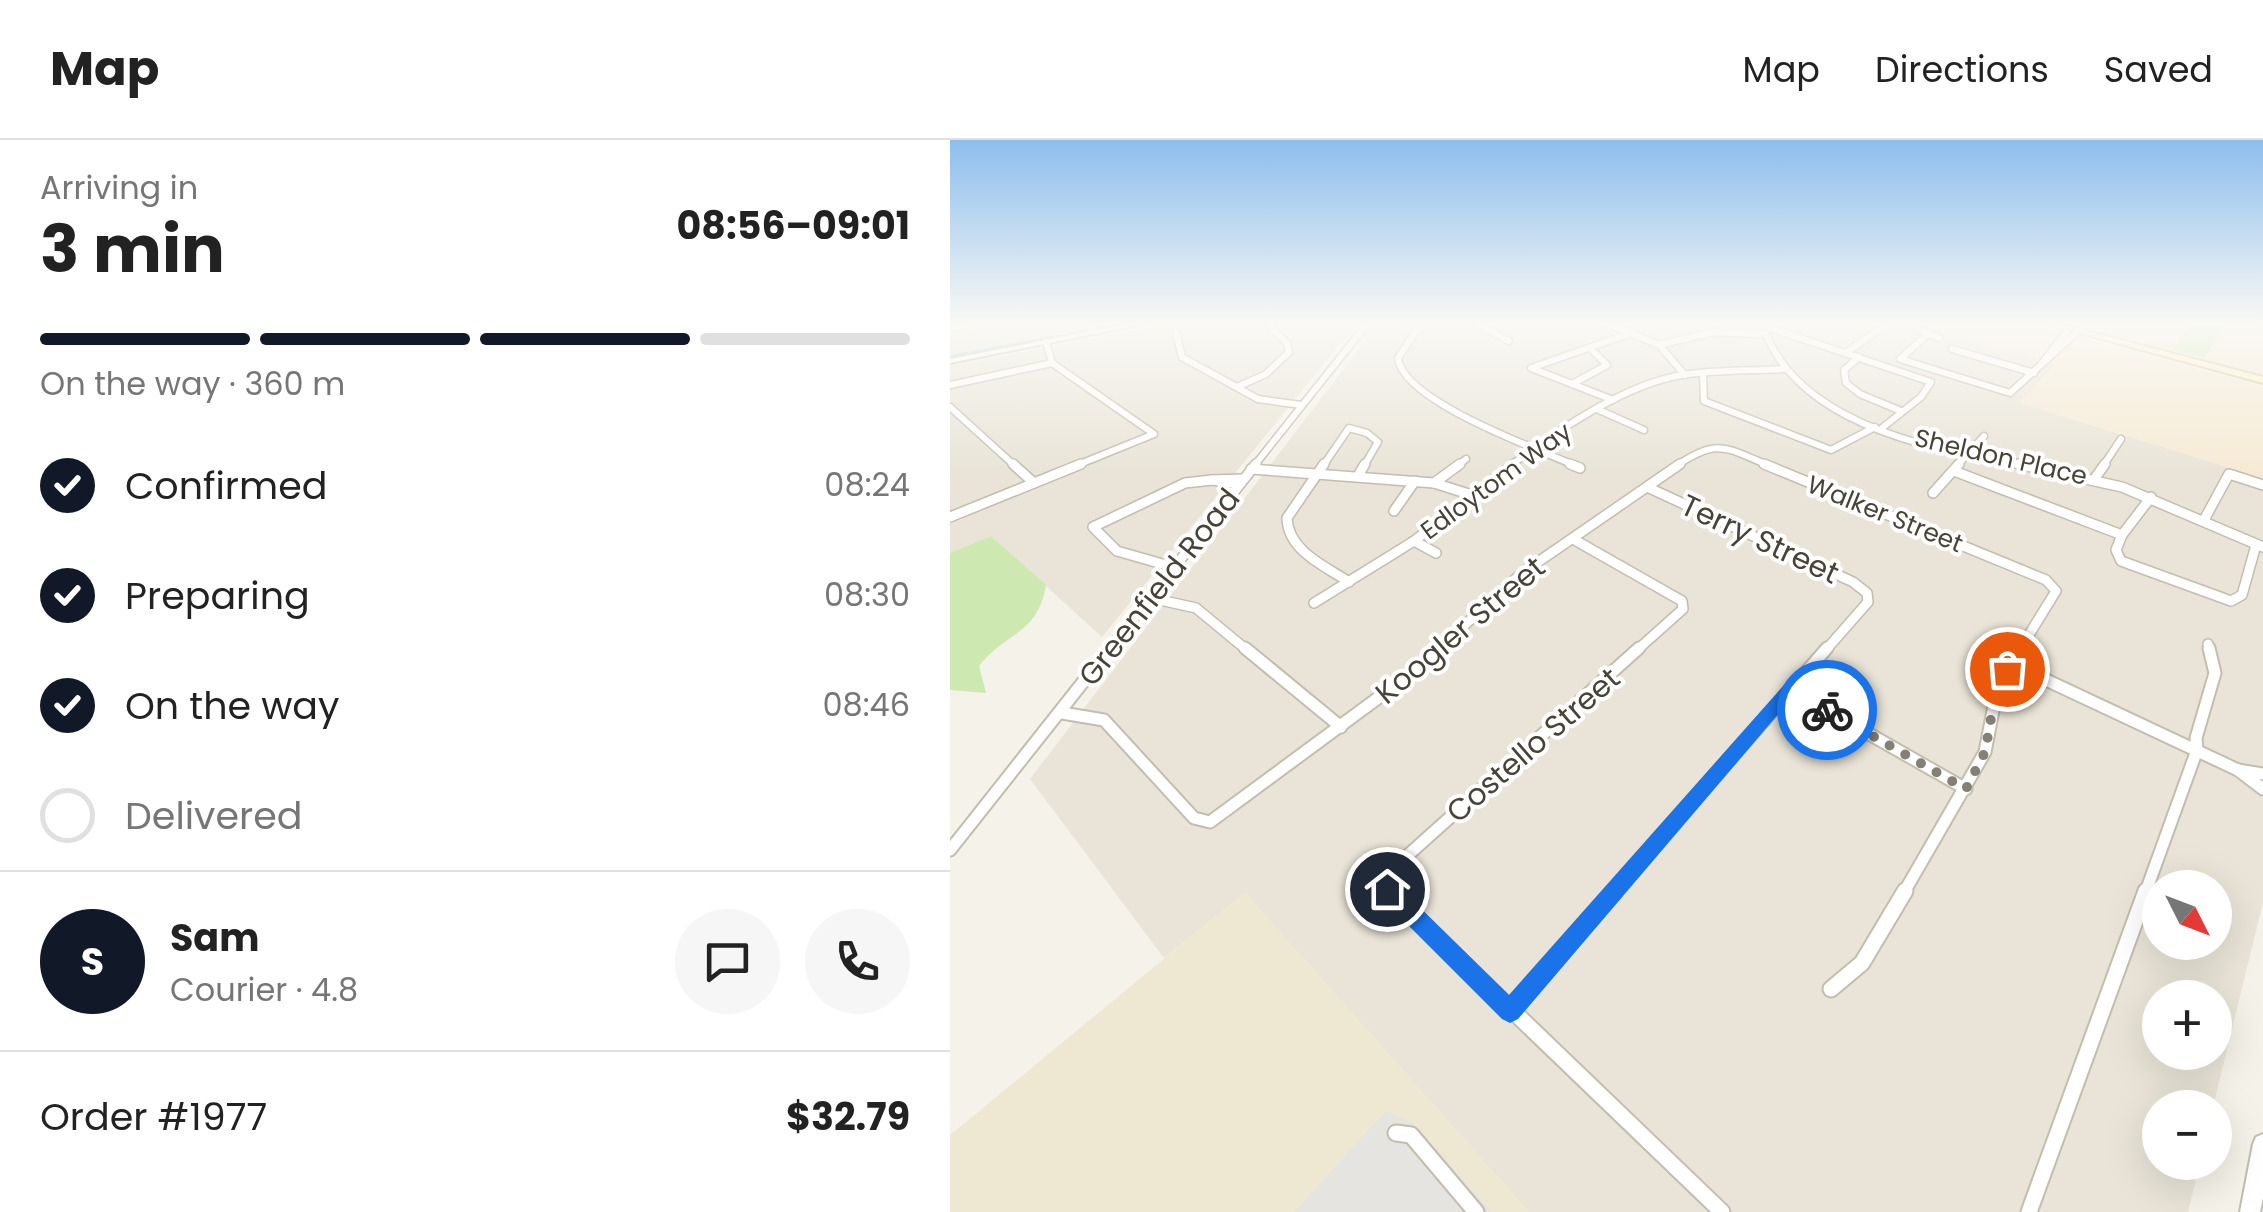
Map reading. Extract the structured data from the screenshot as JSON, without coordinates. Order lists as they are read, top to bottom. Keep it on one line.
{"streets":{"street":["Sheldon Place","Edloytom Way","Walker Street","Terry Street","Greenfield Road","Koogler Street","Costello Street"]},"crossings":[["Walker Street","Koogler Street"],["Terry Street","Koogler Street"],["Greenfield Road","Koogler Street"],["Koogler Street","Costello Street"]],"north":"bottom right","page":{"header":"Map","nav":["Map","Directions","Saved"],"heading":["3 min","Arriving in","08:56–09:01"],"panel":["Sam","Courier · 4.8","Order #1977","$32.79"],"bar":"On the way · 360 m","list":[["Confirmed","08:24"],["Preparing","08:30"],["On the way","08:46"],"Delivered"],"map_buttons":["+","−"],"round":"S"}}
